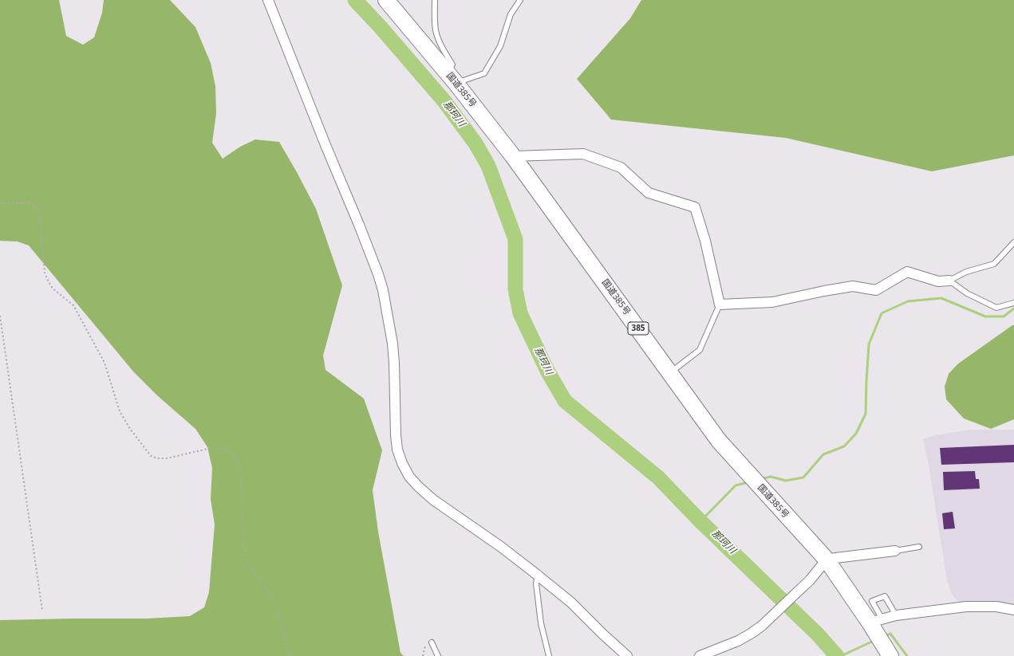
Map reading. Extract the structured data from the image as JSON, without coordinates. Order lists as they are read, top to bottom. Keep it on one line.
{"streets":{"highway":["国道385号","385"]},"water":["那珂川"]}
